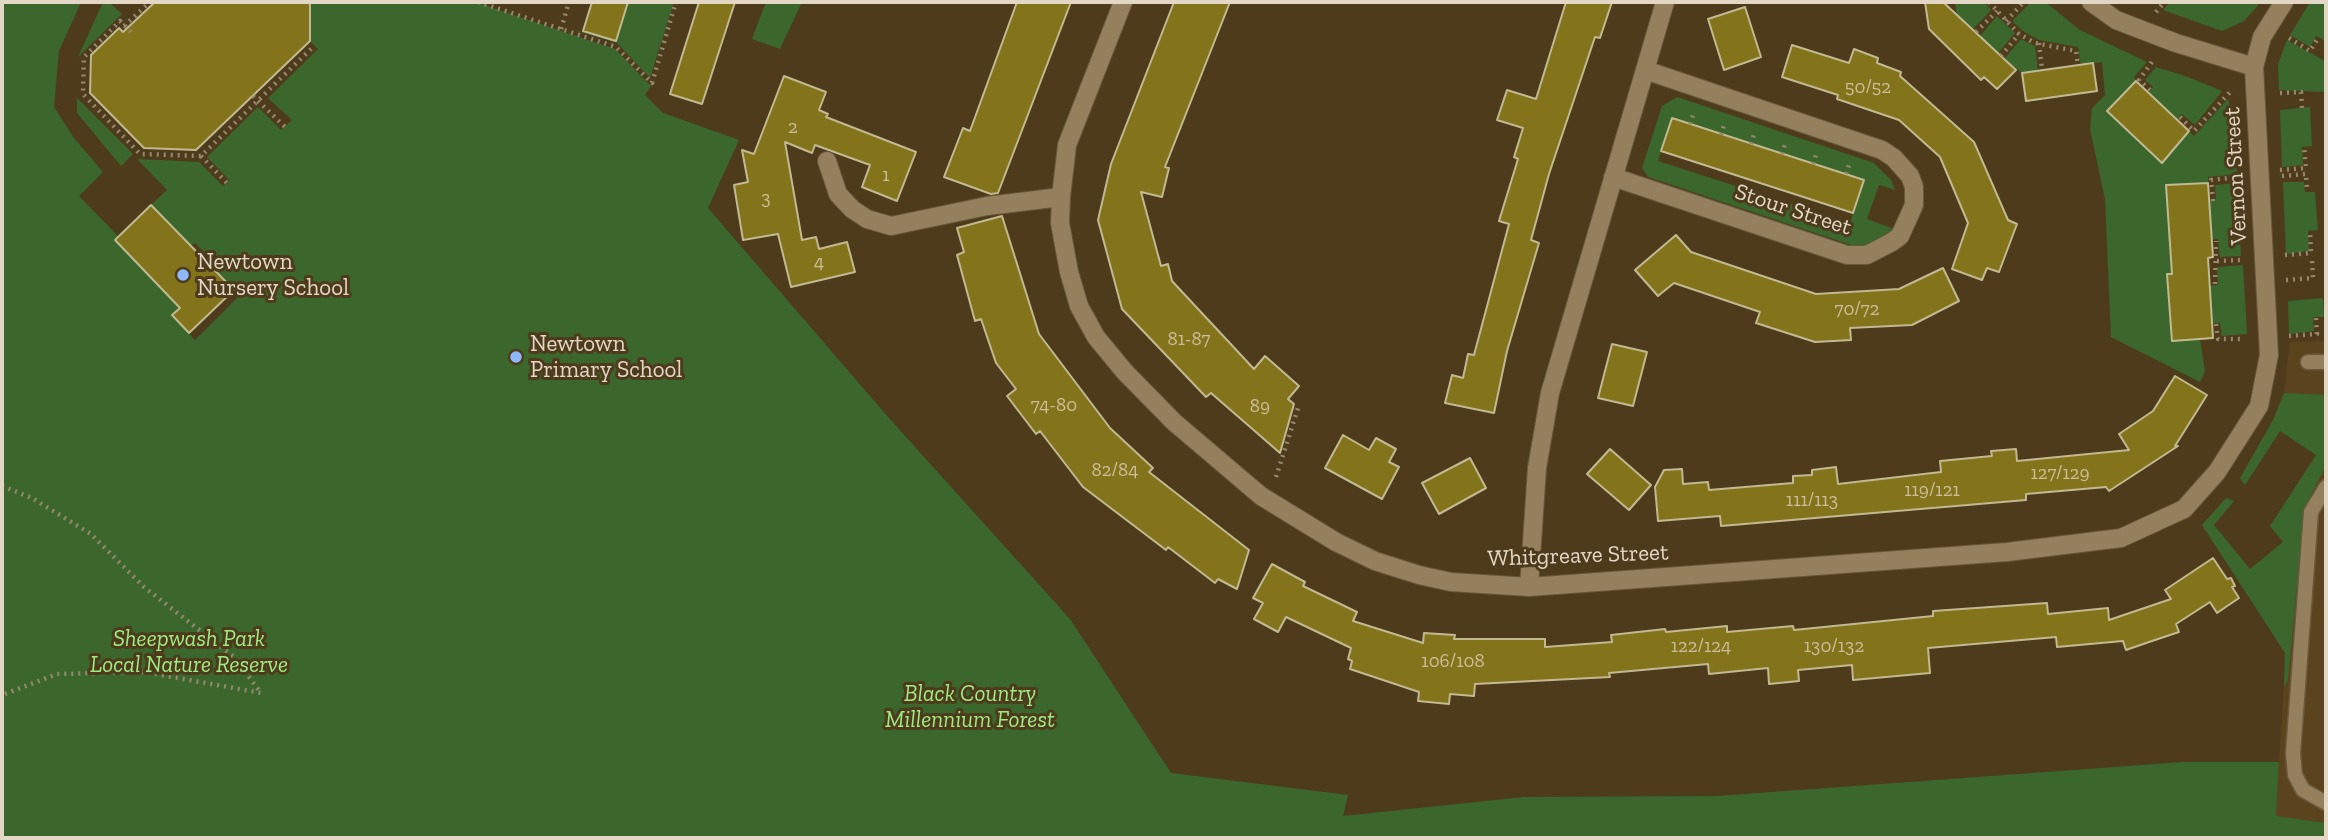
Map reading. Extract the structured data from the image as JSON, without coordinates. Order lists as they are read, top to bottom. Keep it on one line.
{"streets":{"street":["Vernon Street","Stour Street","Whitgreave Street"]},"crossings":[["Vernon Street","Whitgreave Street"]],"parks":["Sheepwash Park Local Nature Reserve","Black Country Millennium Forest"],"places":["Newtown Nursery School","Newtown Primary School"],"house_numbers":["50/52","2","1","3","4","70/72","81-87","74-80","89","82/84","127/129","119/121","111/113","122/124","130/132","106/108"]}
